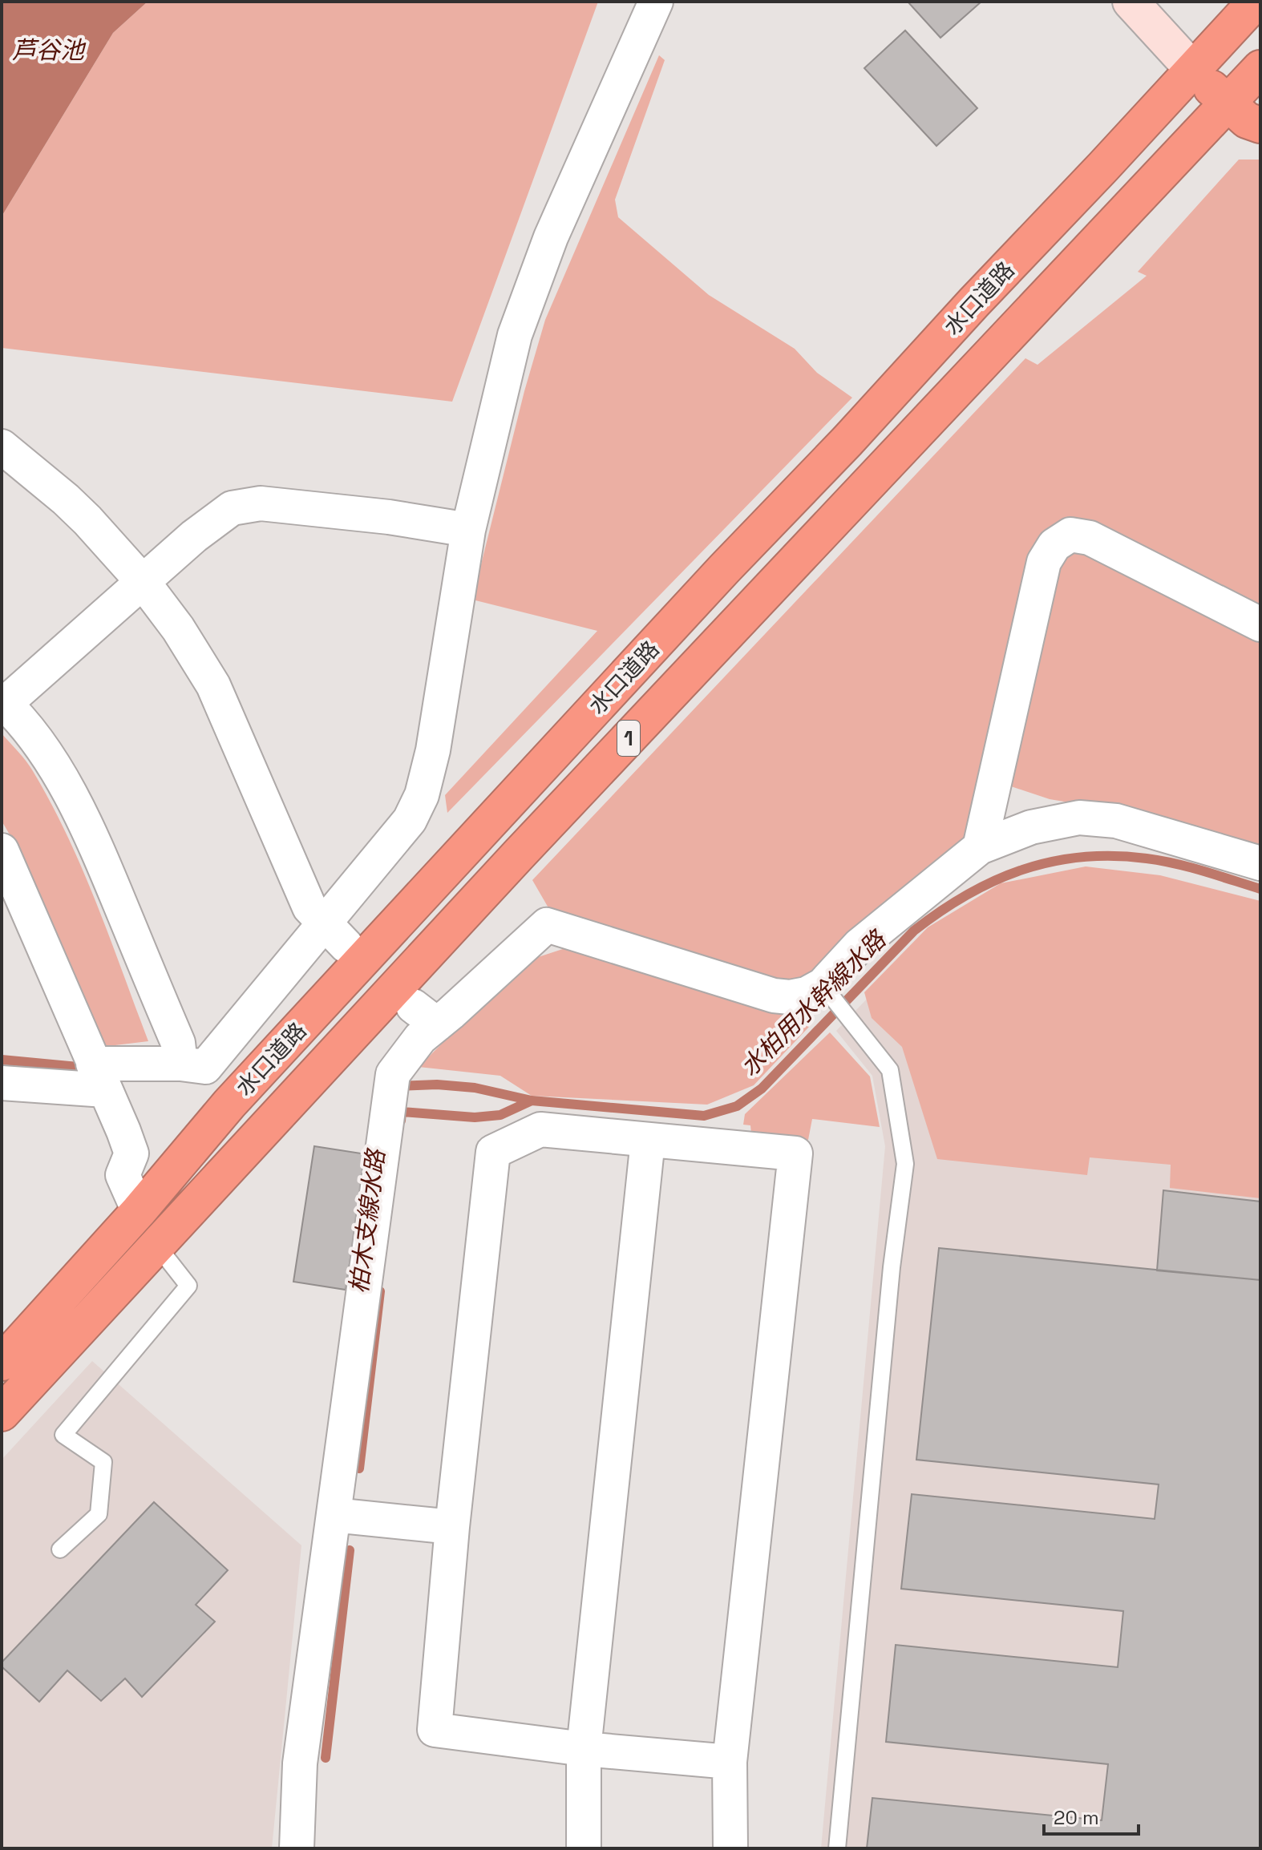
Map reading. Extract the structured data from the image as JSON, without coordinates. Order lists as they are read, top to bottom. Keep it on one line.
{"streets":{"highway":["水口道路","1"]},"water":["芦谷池","水柏用水幹線水路","柏木支線水路"],"scale_bar":"20 m"}
